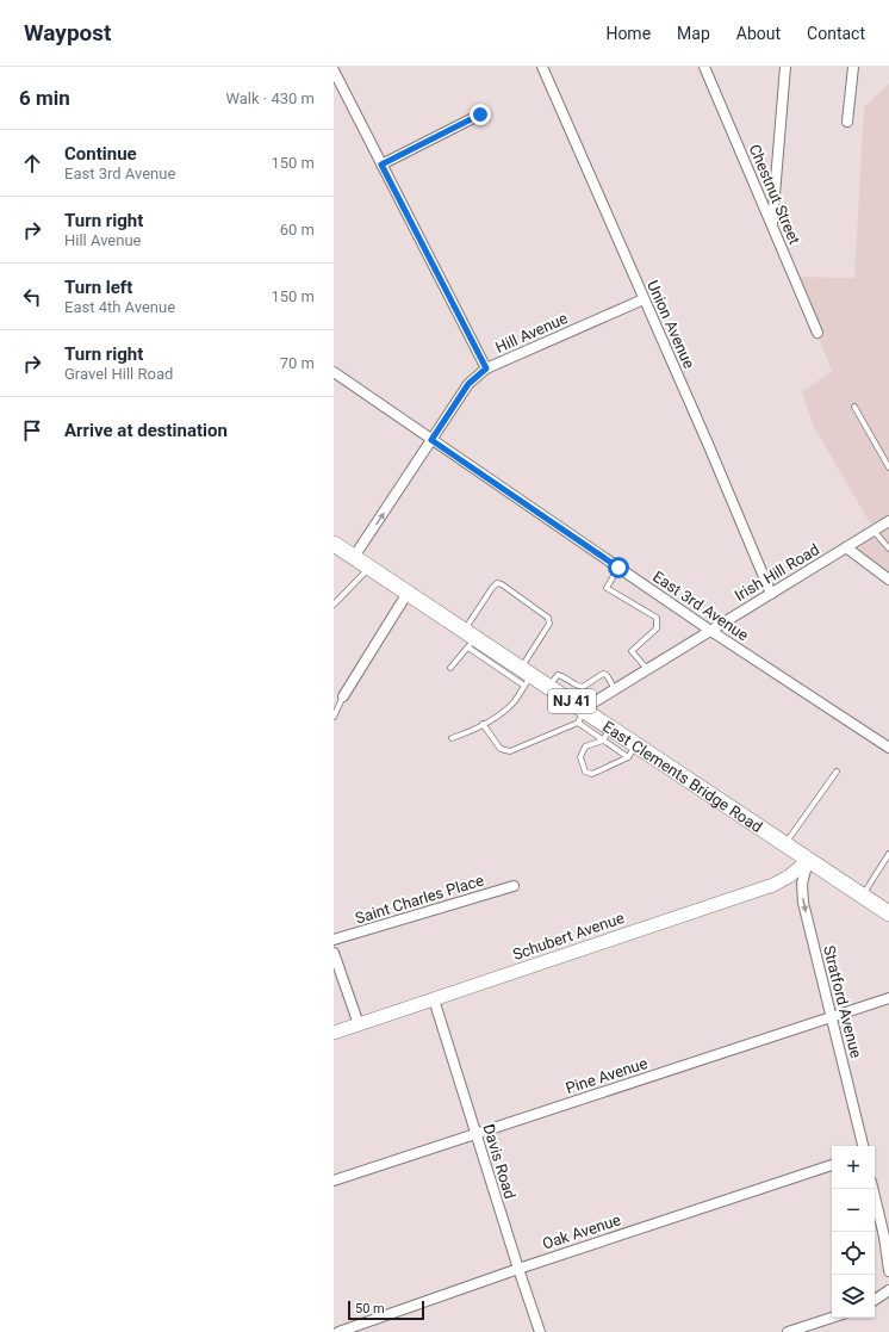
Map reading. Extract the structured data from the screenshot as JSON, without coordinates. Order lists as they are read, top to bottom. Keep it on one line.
{"streets":{"main road":["NJ 41","East Clements Bridge Road"],"street":["Chestnut Street","Union Avenue","Hill Avenue","Irish Hill Road","East 3rd Avenue","Saint Charles Place","Schubert Avenue","Stratford Avenue","Pine Avenue","Davis Road","Oak Avenue"]},"crossings":[["Union Avenue","Hill Avenue"],["Union Avenue","Irish Hill Road"],["Hill Avenue","East 3rd Avenue"],["Hill Avenue","East Clements Bridge Road"],["Irish Hill Road","East 3rd Avenue"],["Irish Hill Road","East Clements Bridge Road"],["East Clements Bridge Road","Schubert Avenue"],["East Clements Bridge Road","Stratford Avenue"],["Schubert Avenue","Stratford Avenue"],["Schubert Avenue","Davis Road"],["Stratford Avenue","Pine Avenue"],["Pine Avenue","Davis Road"],["Davis Road","Oak Avenue"]],"one_way":["Stratford Avenue"],"scale_bar":"50 m","page":{"header":"Waypost","nav":["Home","Map","About","Contact"],"heading":["6 min","Walk · 430 m"],"list":[["Continue","East 3rd Avenue","150 m"],["Turn right","Hill Avenue","60 m"],["Turn left","East 4th Avenue","150 m"],["Turn right","Gravel Hill Road","70 m"],"Arrive at destination"],"map_buttons":["+","−"],"scale":"50 m"}}
